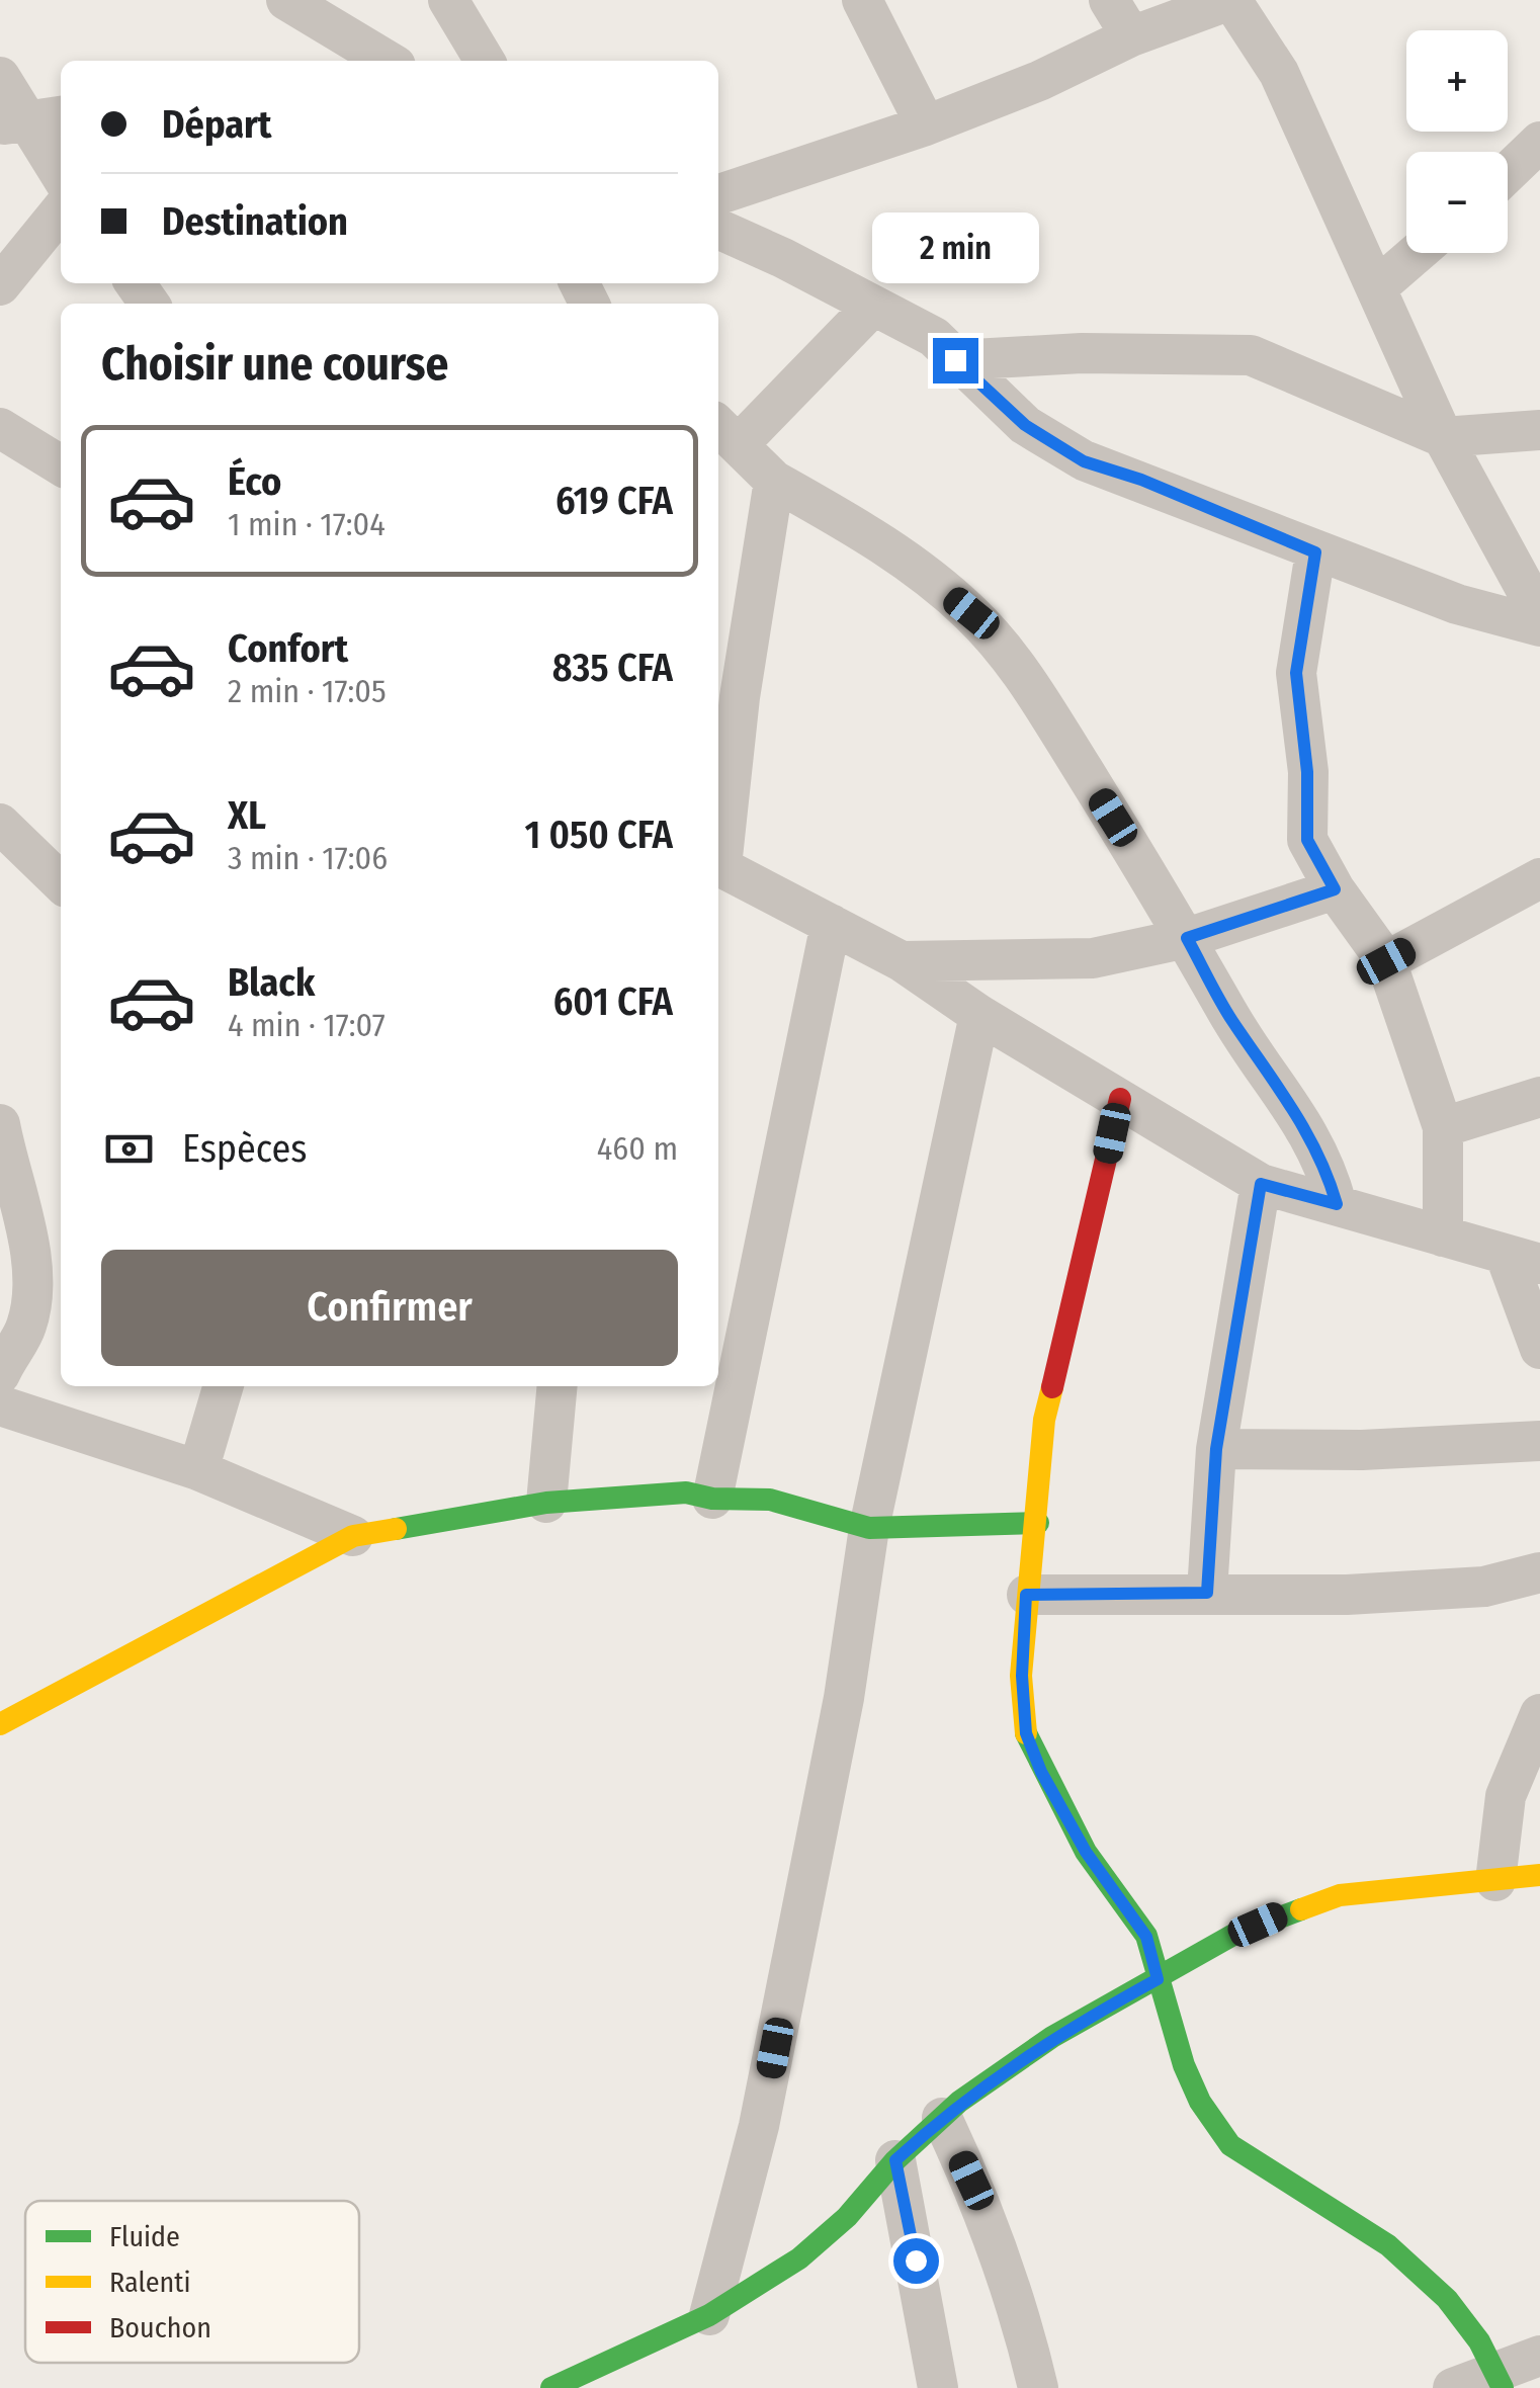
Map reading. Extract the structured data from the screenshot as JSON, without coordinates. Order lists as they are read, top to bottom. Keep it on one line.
{"legend":["Fluide","Ralenti","Bouchon"],"page":{"map_buttons":["+","−"],"banner":["Départ","Destination"],"bubble":"2 min","heading":"Choisir une course","list":[{"name":"Éco","note":"1 min · 17:04","value":"619 CFA"},{"name":"Confort","note":"2 min · 17:05","value":"835 CFA"},{"name":"XL","note":"3 min · 17:06","value":"1 050 CFA"},{"name":"Black","note":"4 min · 17:07","value":"601 CFA"}],"pay":["Espèces","460 m"],"buttons":"Confirmer"}}
